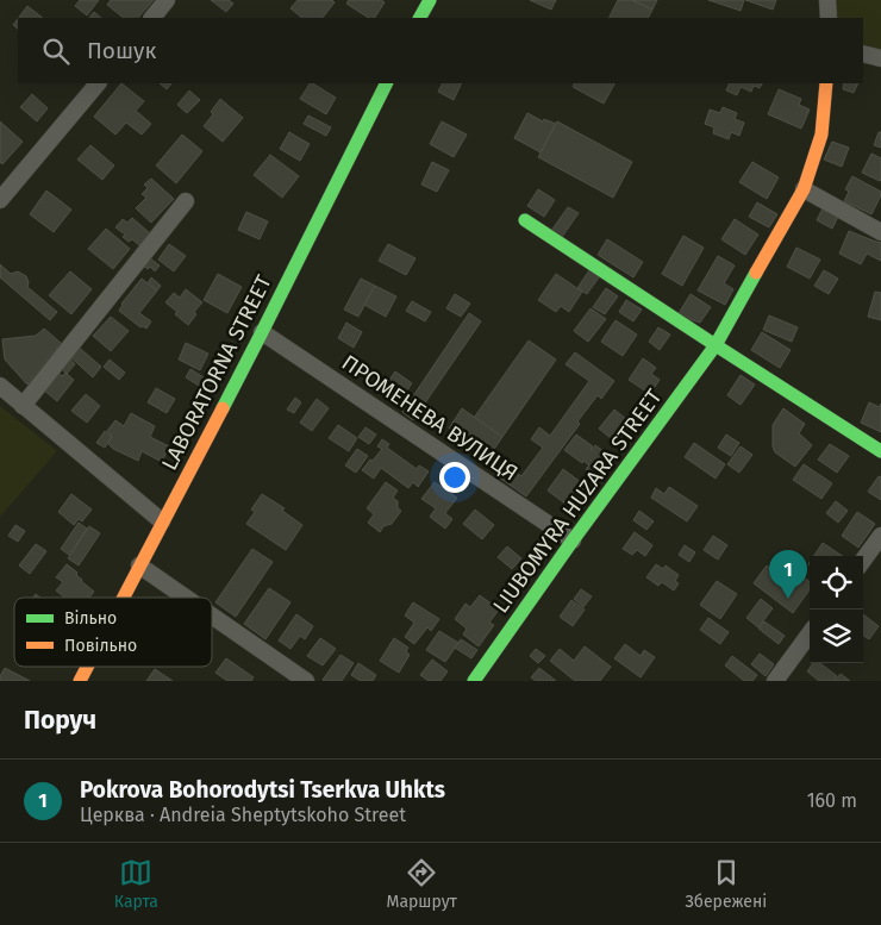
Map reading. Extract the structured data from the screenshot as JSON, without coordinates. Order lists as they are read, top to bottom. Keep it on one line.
{"streets":{"street":["LABORATORNA STREET","ПРОМЕНЕВА ВУЛИЦЯ","LIUBOMYRA HUZARA STREET"]},"crossings":[["LABORATORNA STREET","ПРОМЕНЕВА ВУЛИЦЯ"],["ПРОМЕНЕВА ВУЛИЦЯ","LIUBOMYRA HUZARA STREET"]],"legend":["Вільно","Повільно"],"page":{"search":"Пошук","pins":"1","heading":"Поруч","list":[{"mark":"1","name":"Pokrova Bohorodytsi Tserkva Uhkts","note":"Церква · Andreia Sheptytskoho Street","value":"160 m"}],"nav":["Карта","Маршрут","Збережені"]}}
